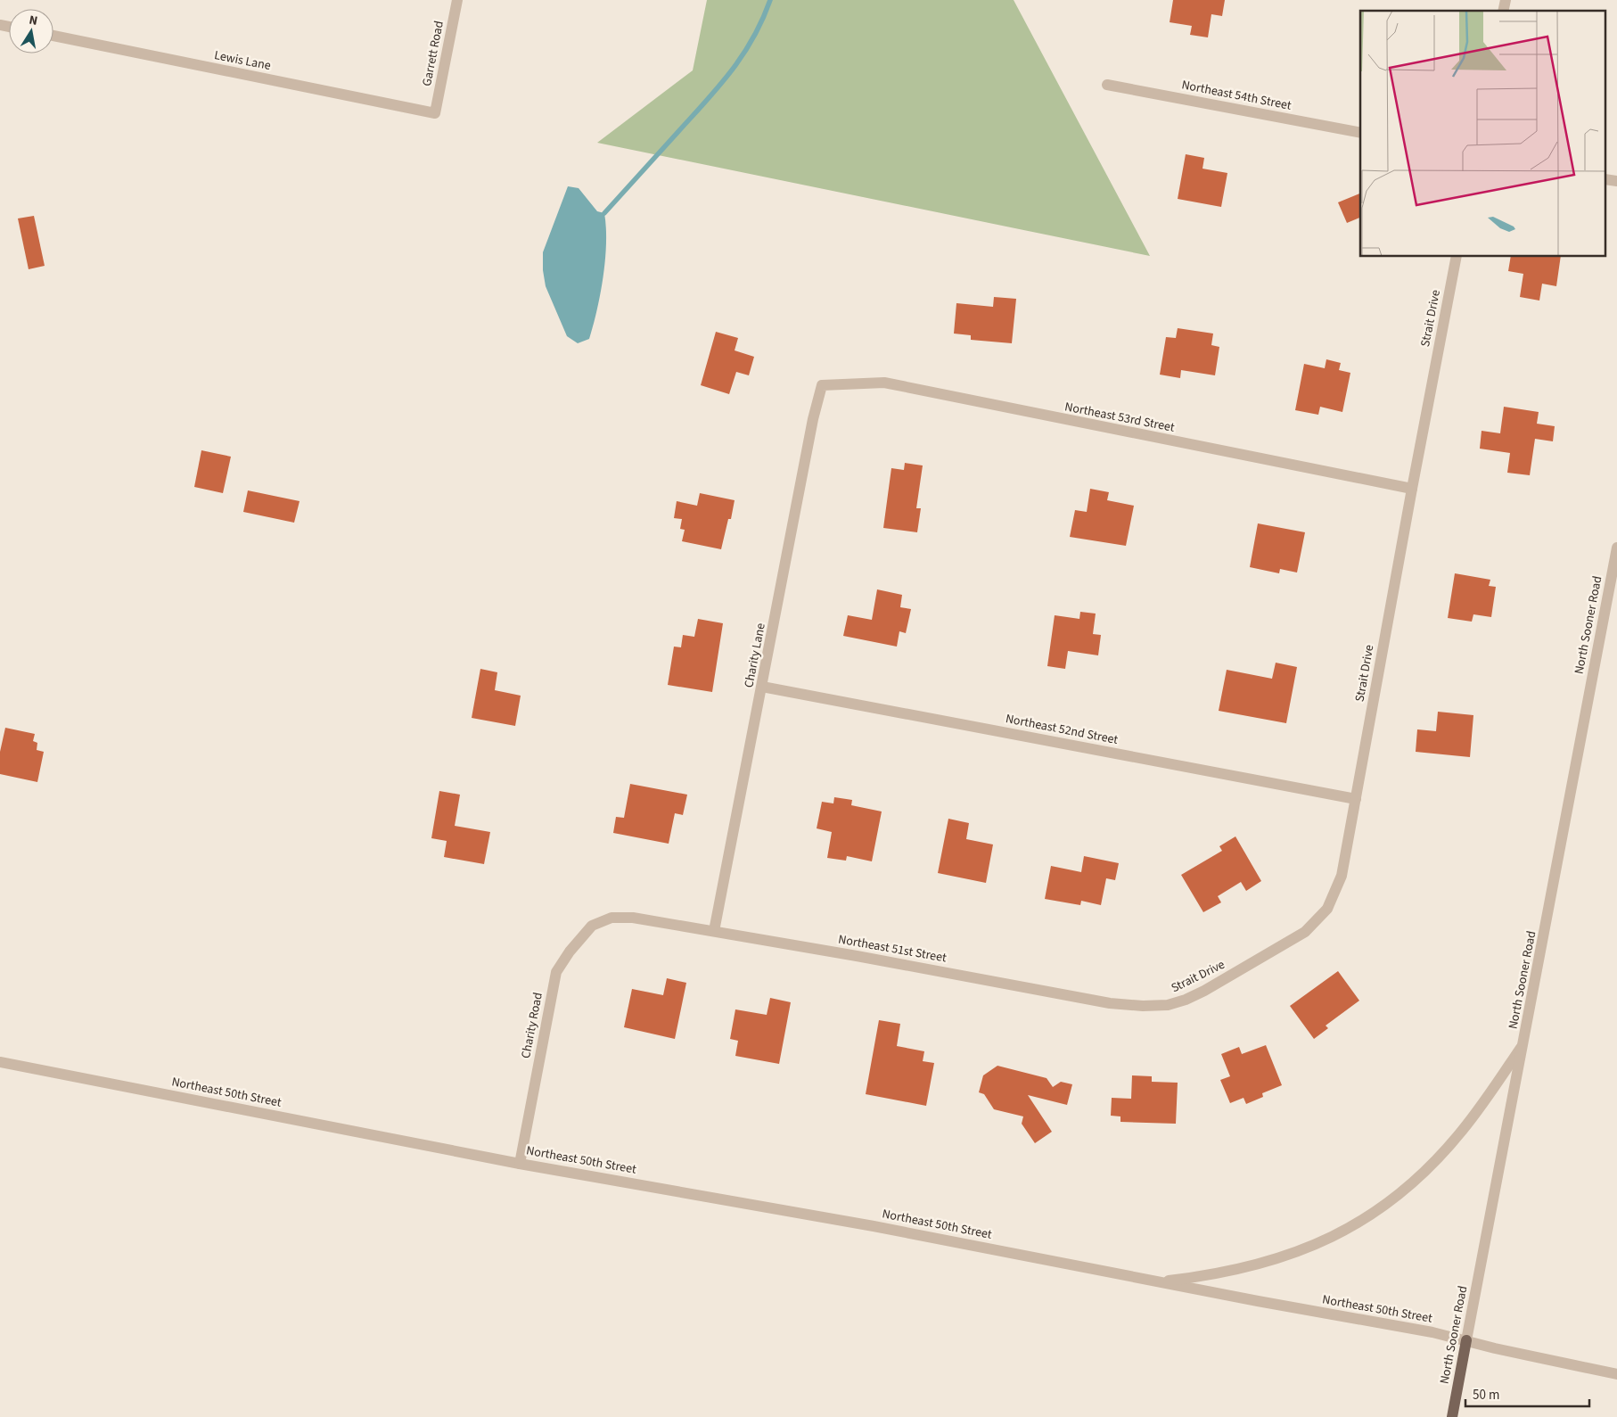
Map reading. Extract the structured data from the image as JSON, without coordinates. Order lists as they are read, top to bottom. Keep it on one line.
{"streets":{"main road":["North Sooner Road"],"street":["Garrett Road","Lewis Lane","Northeast 54th Street","Strait Drive","Northeast 53rd Street","Charity Lane","Northeast 52nd Street","Northeast 51st Street","Charity Road","Northeast 50th Street"]},"crossings":[["Garrett Road","Lewis Lane"],["Strait Drive","Northeast 53rd Street"],["Strait Drive","Northeast 52nd Street"],["Strait Drive","Northeast 51st Street"],["Northeast 53rd Street","Charity Lane"],["North Sooner Road","Northeast 50th Street"],["Charity Lane","Northeast 52nd Street"],["Charity Lane","Northeast 51st Street"],["Northeast 51st Street","Charity Road"],["Charity Road","Northeast 50th Street"]],"scale_bar":"50 m","north":"top"}
